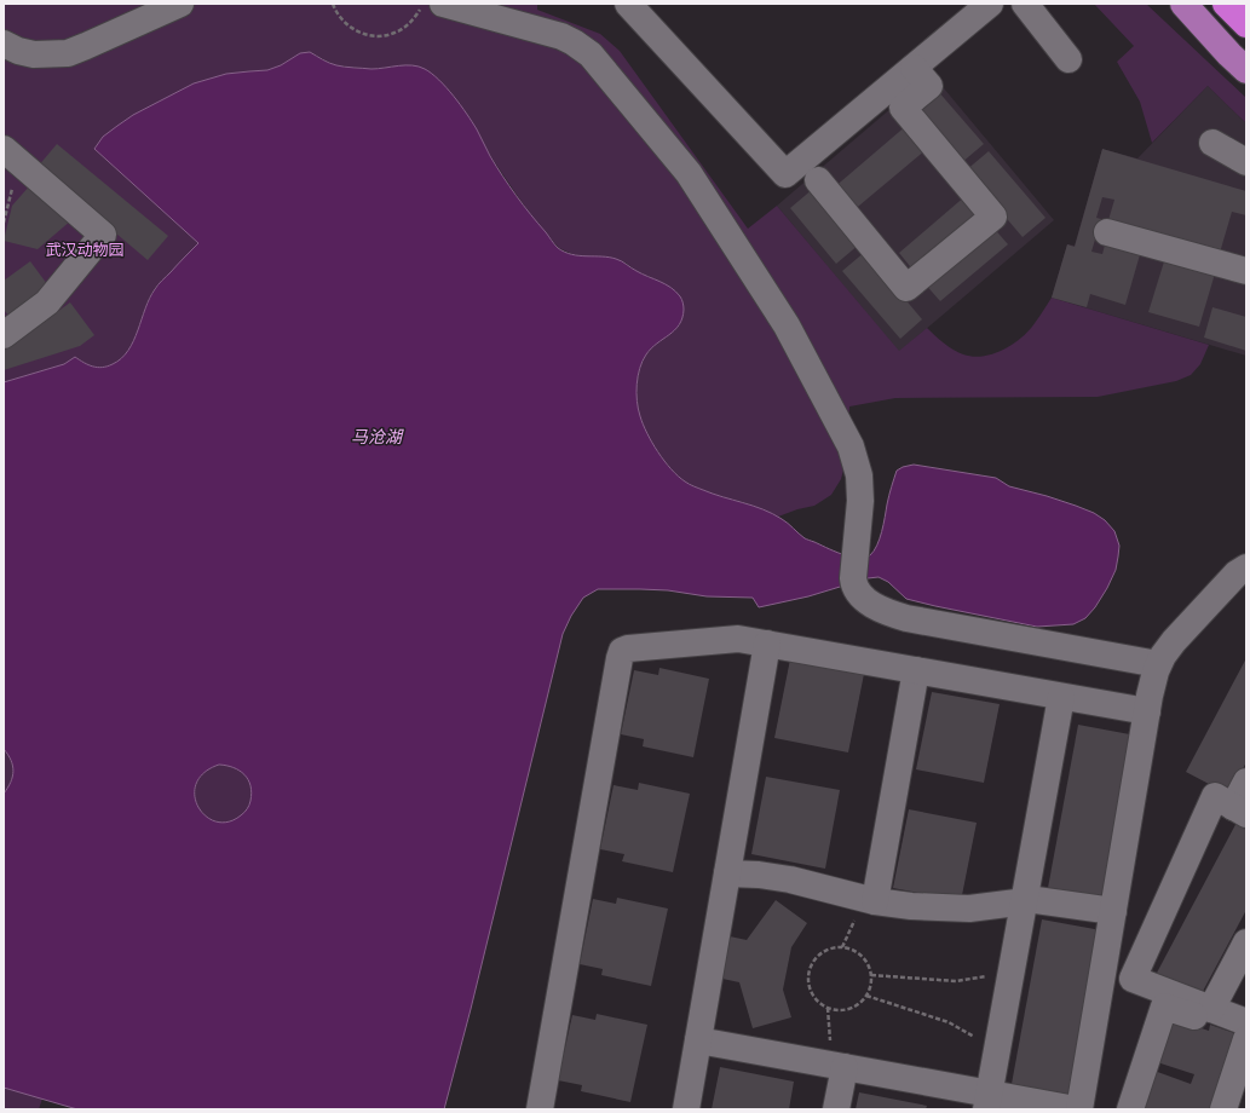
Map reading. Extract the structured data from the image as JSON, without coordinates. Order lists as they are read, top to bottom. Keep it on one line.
{"water":["马沧湖"],"parks":["武汉动物园"]}
